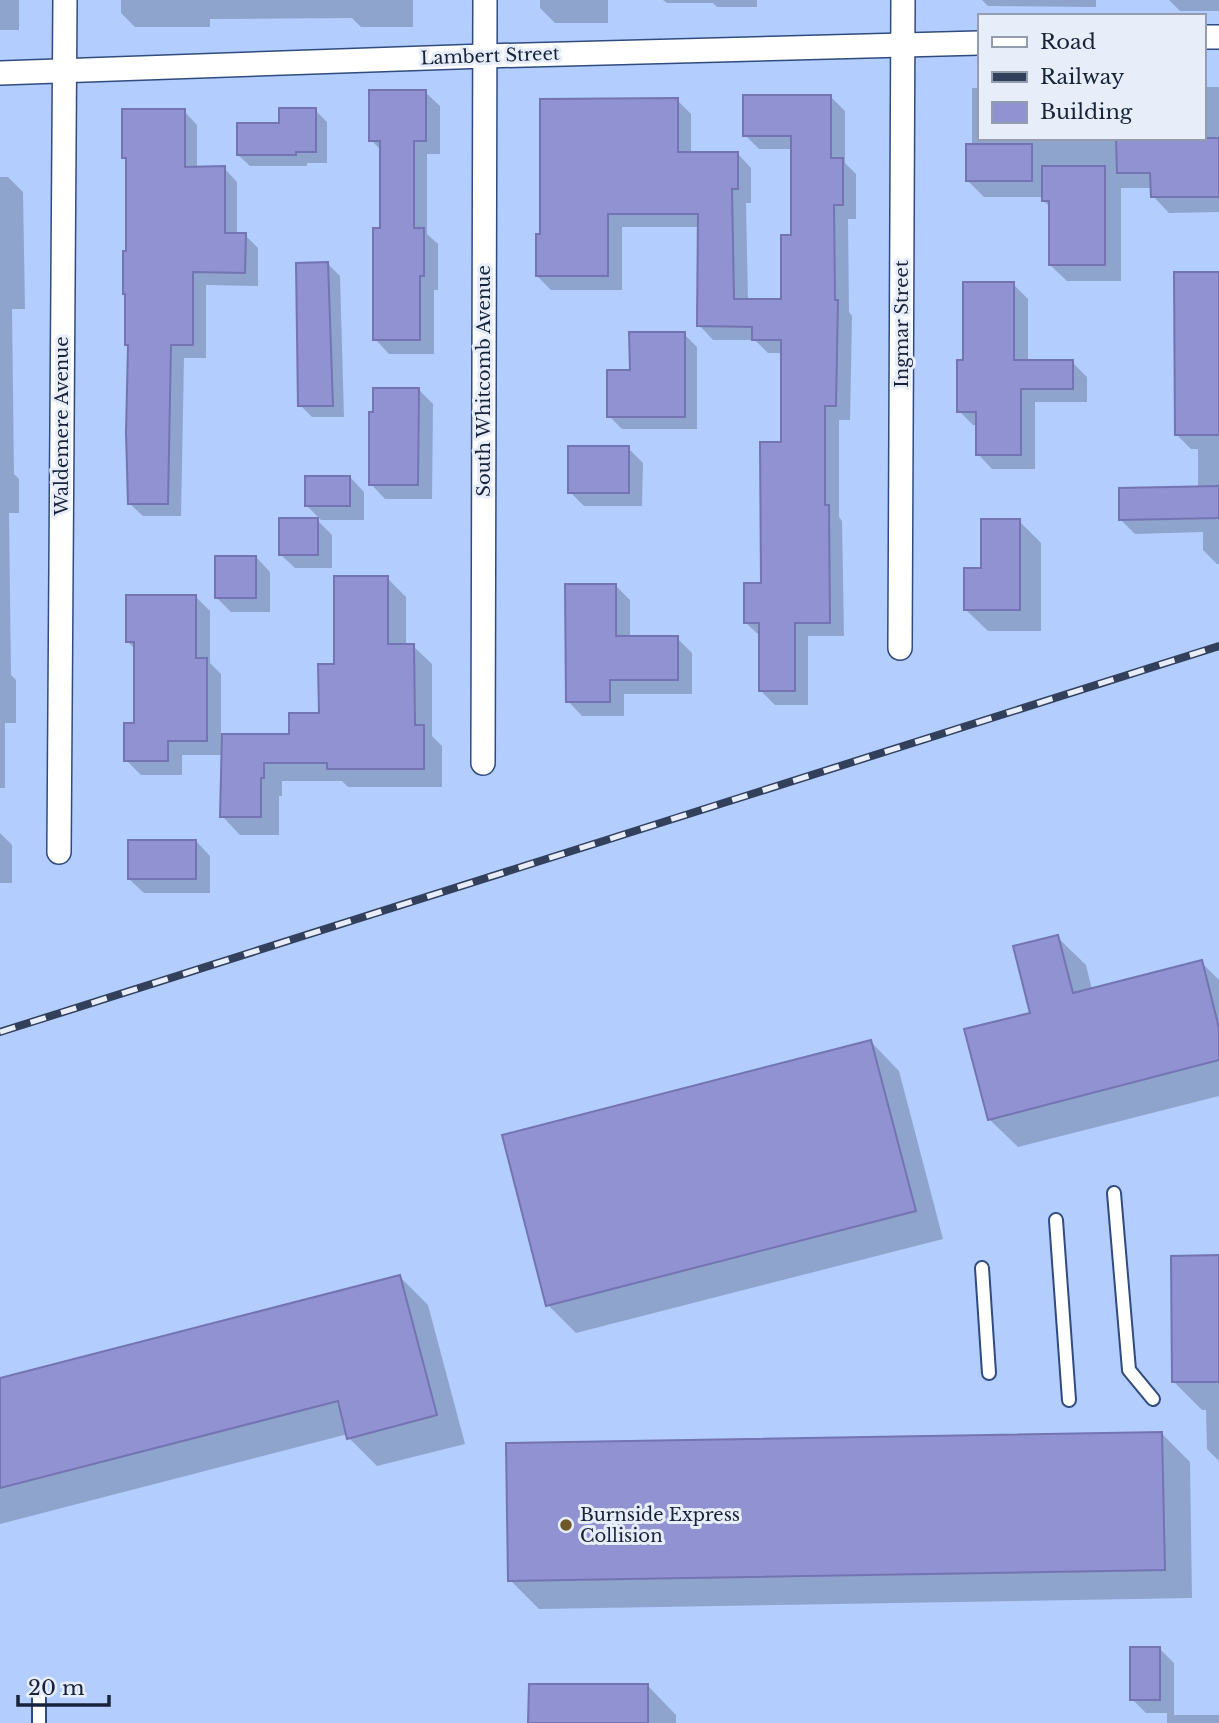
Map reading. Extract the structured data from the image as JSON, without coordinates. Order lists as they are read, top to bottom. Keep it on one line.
{"streets":{"street":["Lambert Street","Ingmar Street","South Whitcomb Avenue","Waldemere Avenue"]},"crossings":[["Lambert Street","Ingmar Street"],["Lambert Street","South Whitcomb Avenue"],["Lambert Street","Waldemere Avenue"]],"places":["Burnside Express Collision"],"legend":["Road","Railway","Building"],"scale_bar":"20 m"}
